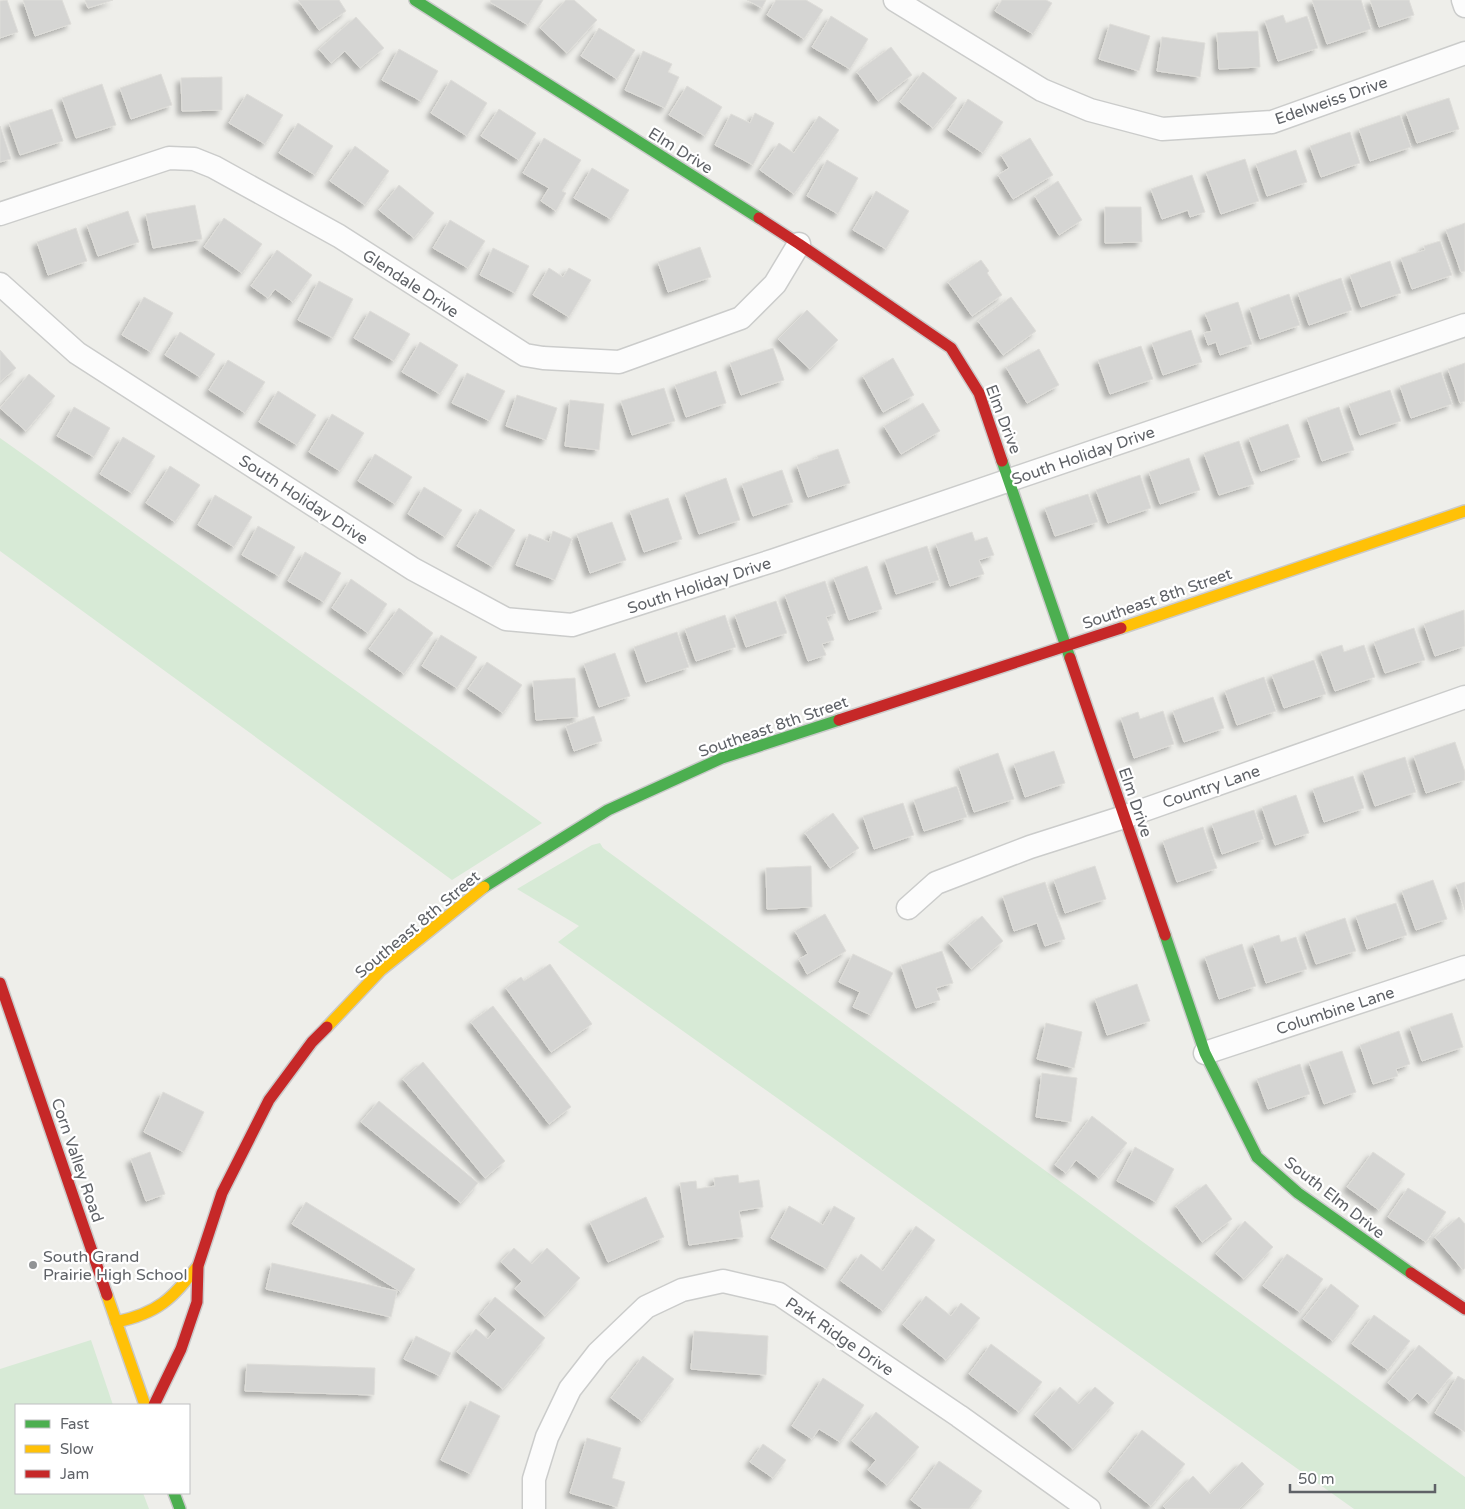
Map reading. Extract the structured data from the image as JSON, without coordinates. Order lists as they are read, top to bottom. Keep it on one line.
{"streets":{"street":["Edelweiss Drive","Elm Drive","Glendale Drive","South Holiday Drive","Southeast 8th Street","Country Lane","Columbine Lane","Corn Valley Road","South Elm Drive","Park Ridge Drive"]},"crossings":[["Elm Drive","Glendale Drive"],["Elm Drive","South Holiday Drive"],["Elm Drive","Southeast 8th Street"],["Elm Drive","Country Lane"],["Elm Drive","Columbine Lane"],["Elm Drive","South Elm Drive"],["Southeast 8th Street","Corn Valley Road"],["Columbine Lane","South Elm Drive"]],"places":["South Grand Prairie High School"],"legend":["Fast","Slow","Jam"],"scale_bar":"50 m"}
